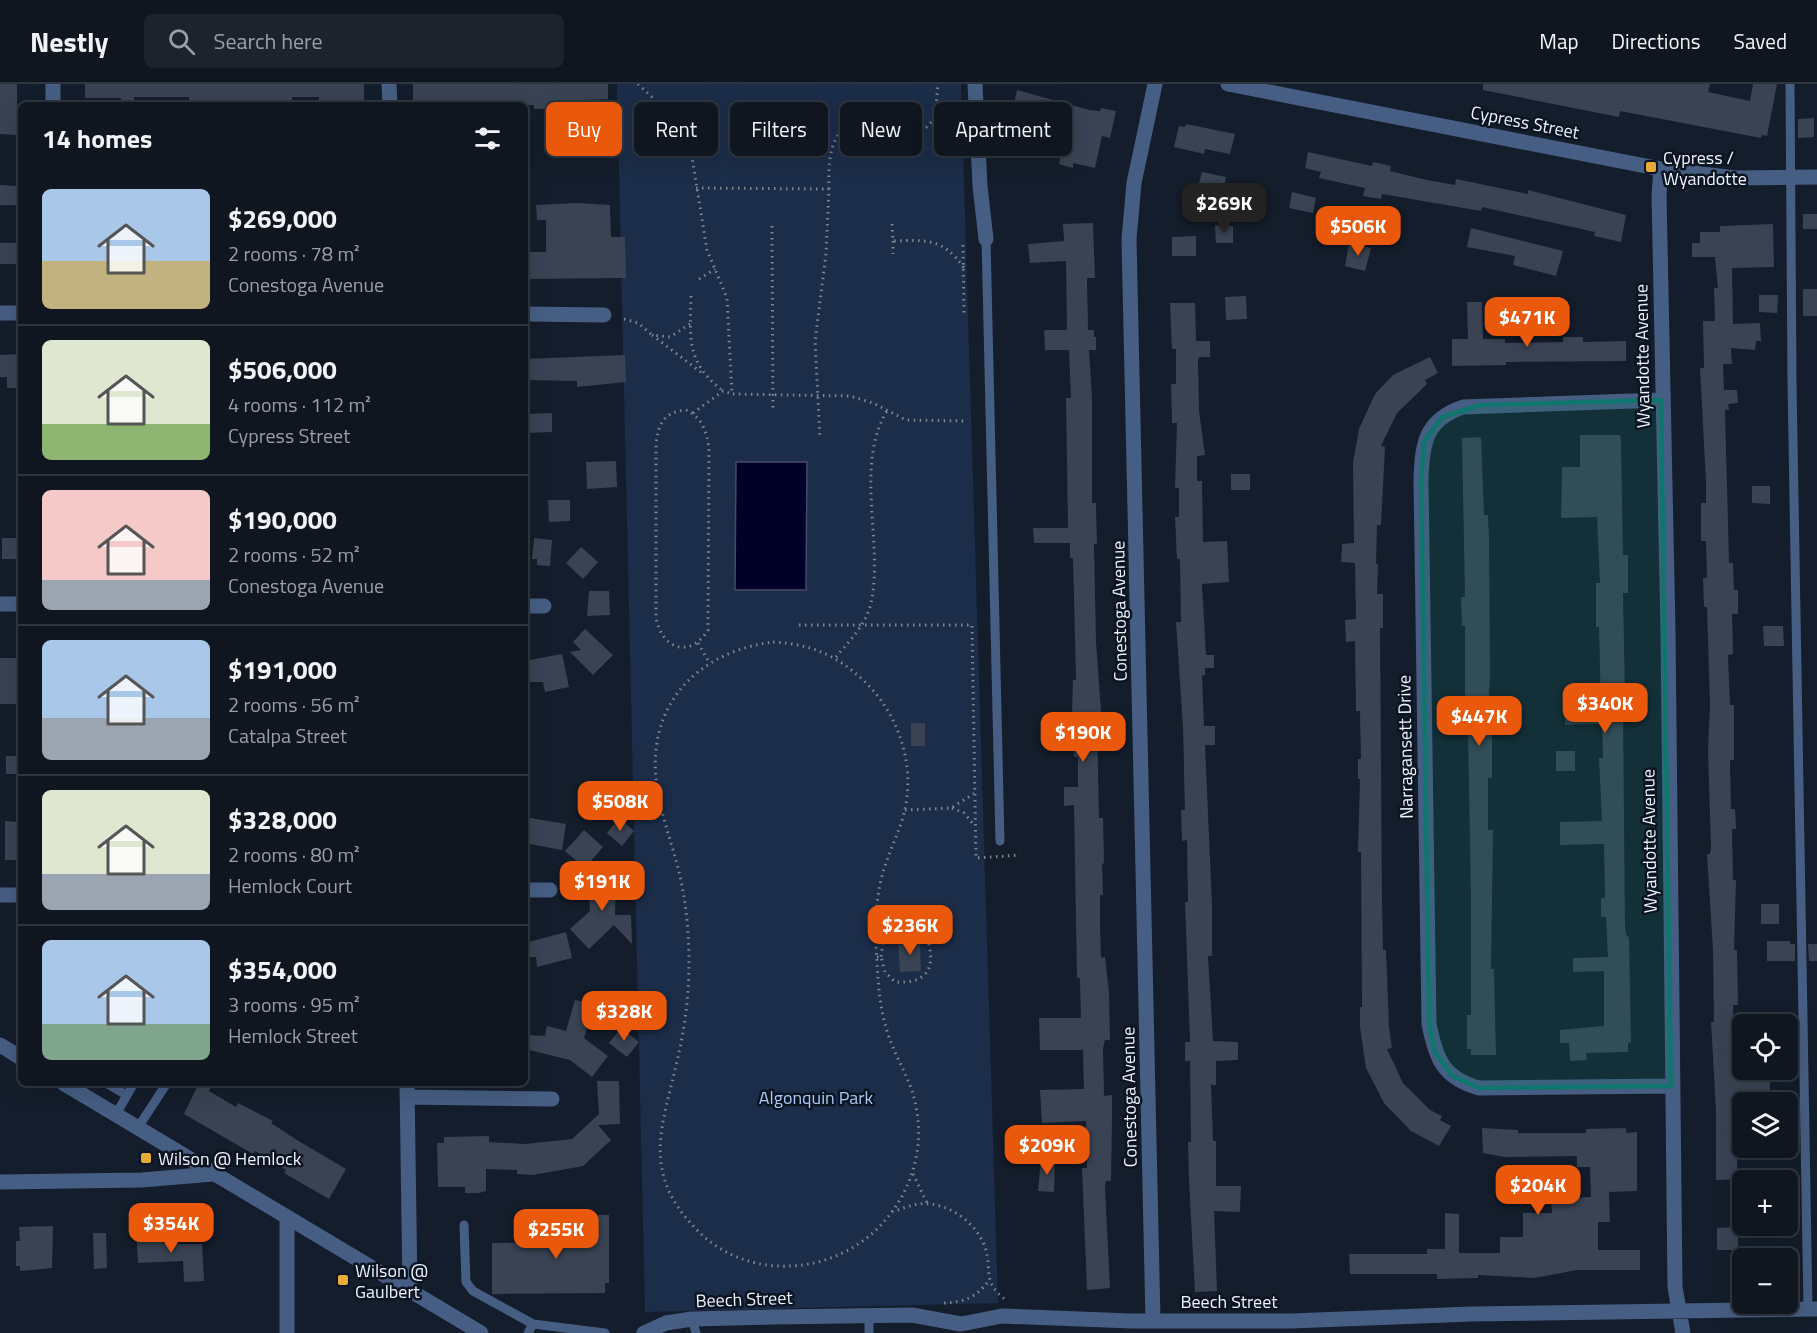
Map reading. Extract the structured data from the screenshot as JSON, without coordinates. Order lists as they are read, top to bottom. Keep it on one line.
{"streets":{"street":["Cypress Street","Wyandotte Avenue","Conestoga Avenue","Narragansett Drive","Beech Street"]},"crossings":[["Cypress Street","Wyandotte Avenue"],["Wyandotte Avenue","Narragansett Drive"],["Wyandotte Avenue","Beech Street"],["Conestoga Avenue","Beech Street"]],"parks":["Algonquin Park"],"places":{"transit":["Cypress / Wyandotte","Wilson @ Hemlock","Wilson @ Gaulbert"]},"page":{"header":"Nestly","search":"Search here","nav":["Map","Directions","Saved"],"chip":["Buy","Rent","Filters","New","Apartment"],"heading":"14 homes","list":[{"name":"$269,000","note":"2 rooms · 78 m² · Conestoga Avenue"},{"name":"$506,000","note":"4 rooms · 112 m² · Cypress Street"},{"name":"$190,000","note":"2 rooms · 52 m² · Conestoga Avenue"},{"name":"$191,000","note":"2 rooms · 56 m² · Catalpa Street"},{"name":"$328,000","note":"2 rooms · 80 m² · Hemlock Court"},{"name":"$354,000","note":"3 rooms · 95 m² · Hemlock Street"}],"price":["$269K","$506K","$471K","$340K","$447K","$190K","$508K","$191K","$236K","$328K","$209K","$204K","$354K","$255K"],"map_buttons":["+","−"]}}
